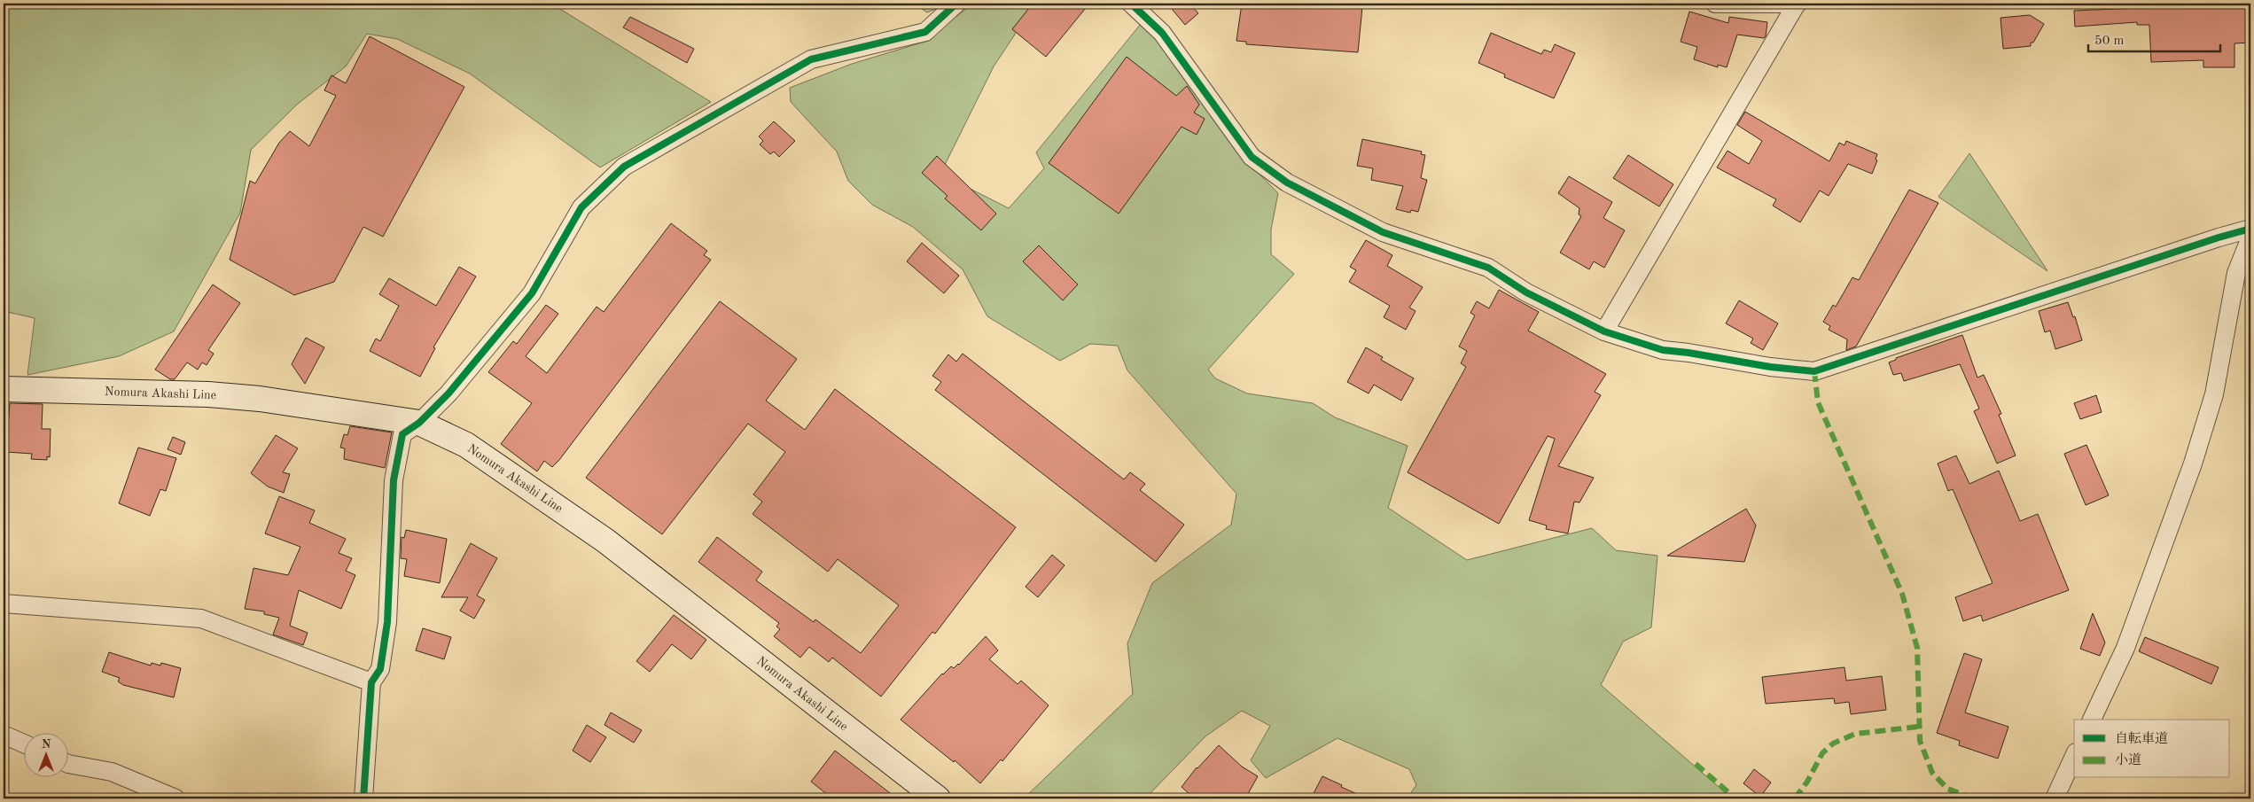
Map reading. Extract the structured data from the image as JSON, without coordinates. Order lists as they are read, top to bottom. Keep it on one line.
{"streets":{"main road":["Nomura Akashi Line"]},"legend":["自転車道","小道"],"scale_bar":"50 m","north":"top"}
